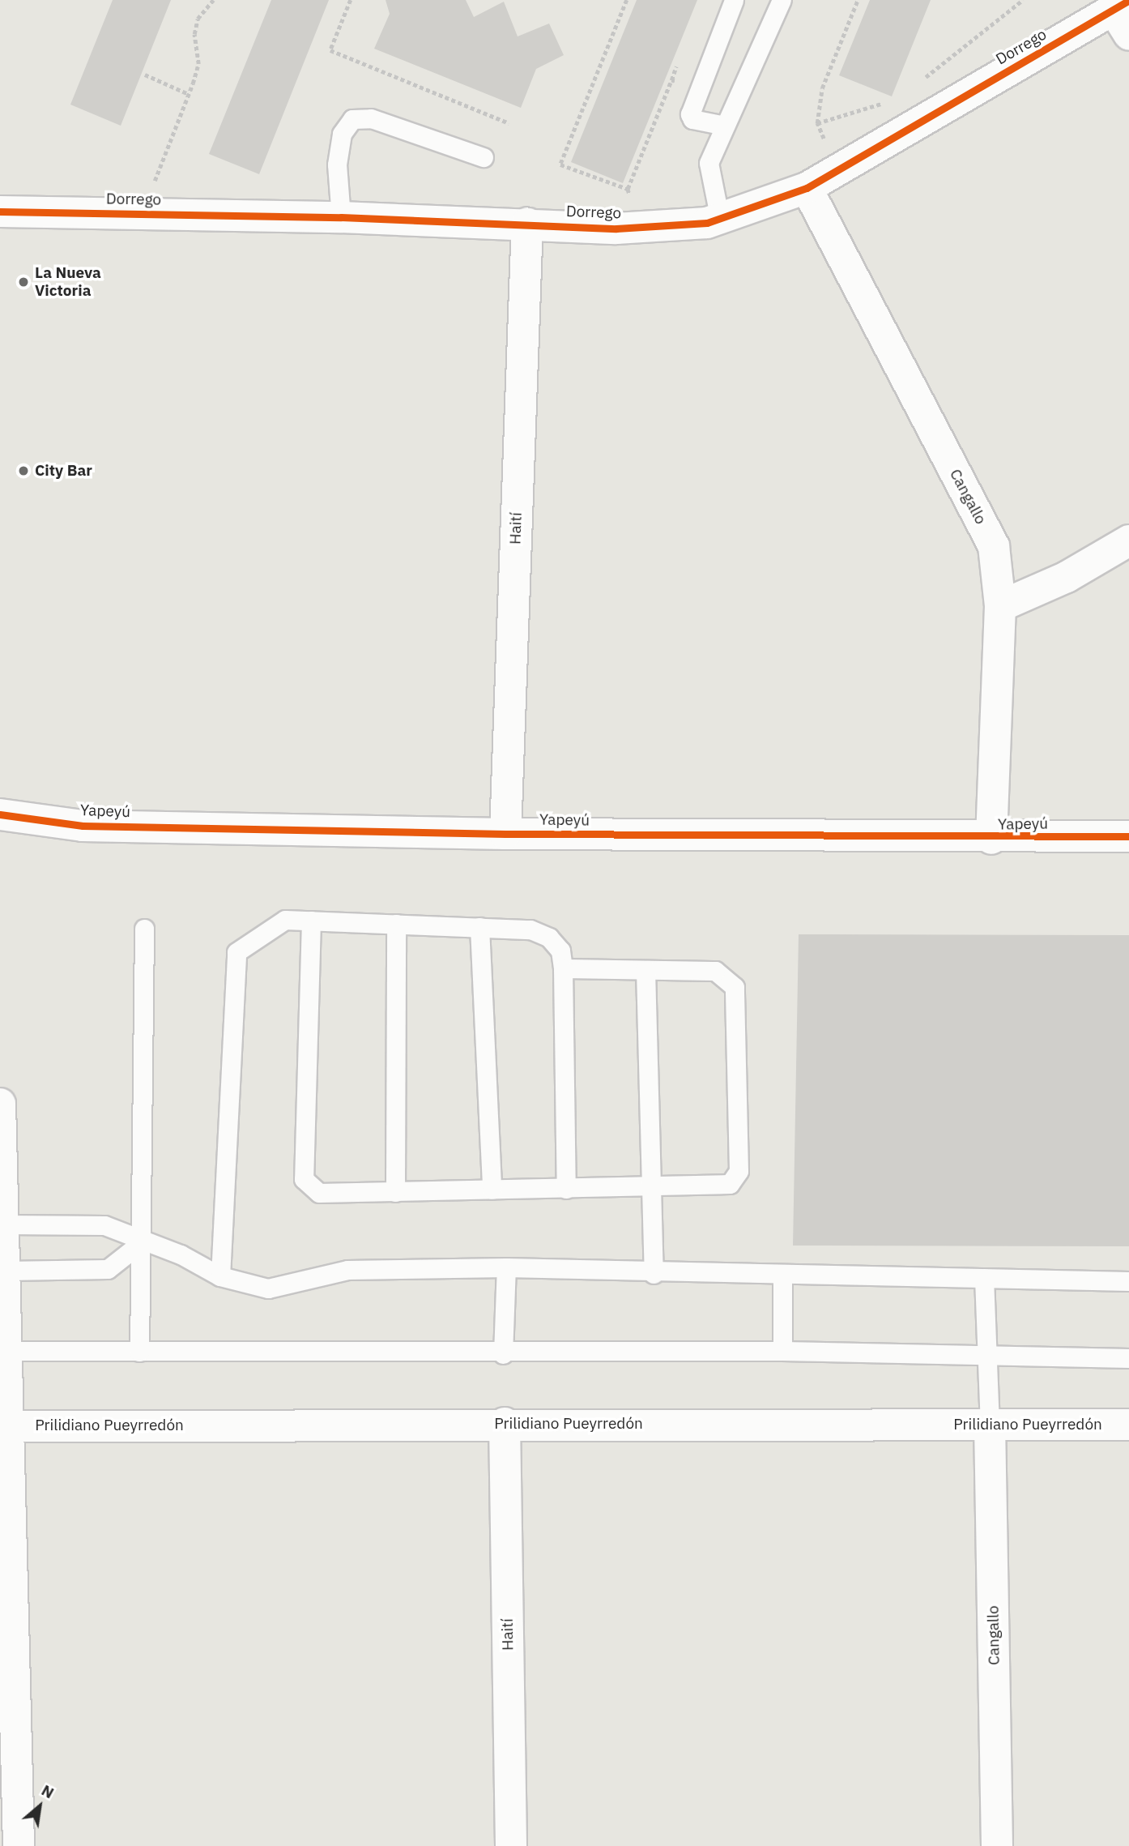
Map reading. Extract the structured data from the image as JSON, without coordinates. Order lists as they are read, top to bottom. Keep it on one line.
{"streets":{"street":["Dorrego","Cangallo","Haití","Yapeyú","Prilidiano Pueyrredón"]},"crossings":[["Dorrego","Cangallo"],["Dorrego","Haití"],["Cangallo","Yapeyú"],["Cangallo","Prilidiano Pueyrredón"],["Haití","Yapeyú"],["Haití","Prilidiano Pueyrredón"]],"places":["La Nueva Victoria","City Bar"],"north":"top right"}
